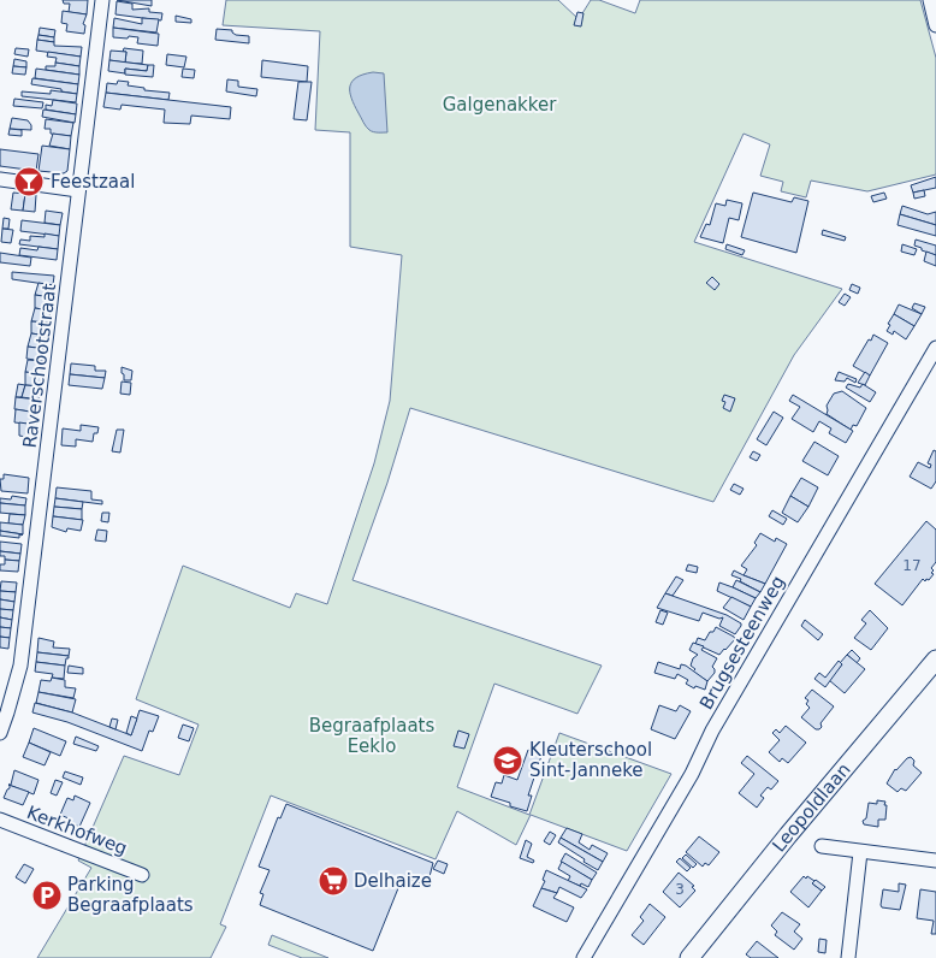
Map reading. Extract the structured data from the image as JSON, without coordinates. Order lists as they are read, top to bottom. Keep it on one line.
{"streets":{"main road":["Leopoldlaan"],"street":["Raverschootstraat","Brugsesteenweg","Kerkhofweg"]},"parks":["Galgenakker","Begraafplaats Eeklo"],"places":{"bar":["Feestzaal"],"school or university":["Kleuterschool Sint-Janneke"],"supermarket":["Delhaize"],"parking":["Parking Begraafplaats"]},"house_numbers":["17","3"]}
